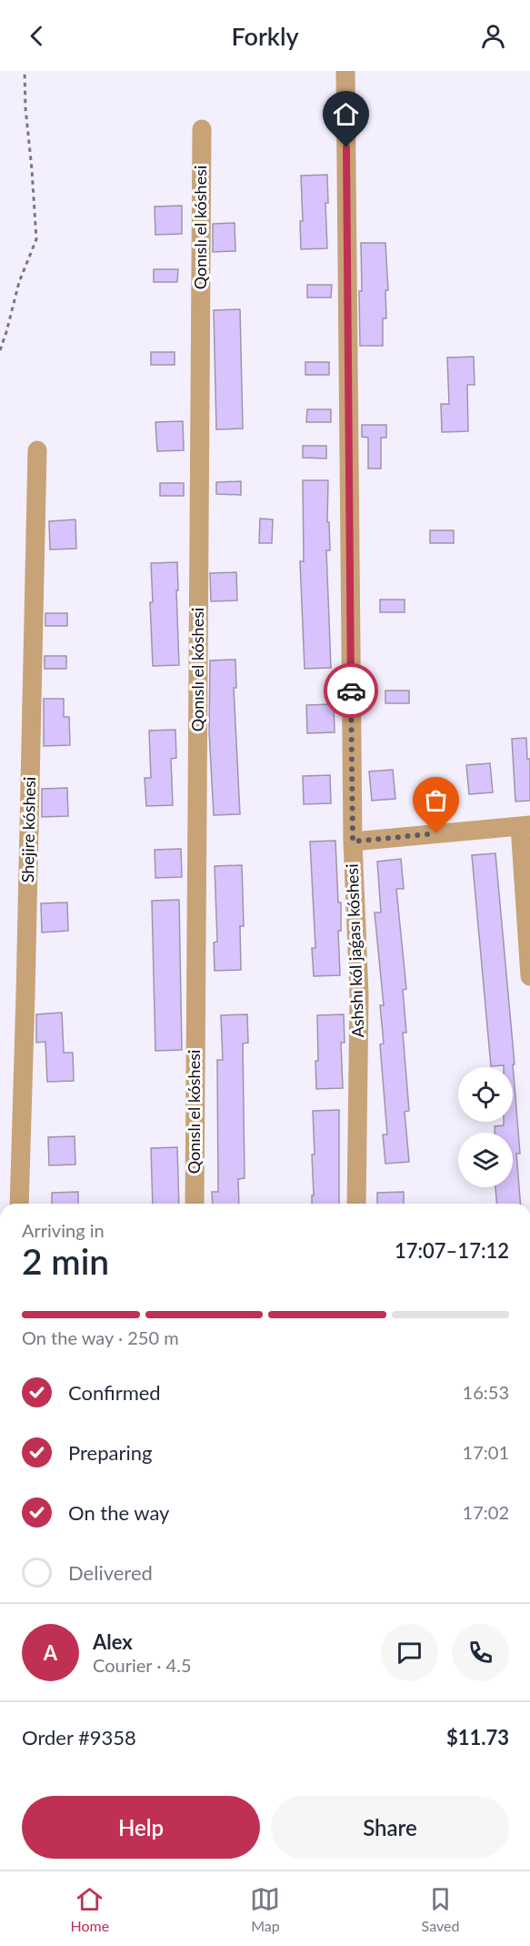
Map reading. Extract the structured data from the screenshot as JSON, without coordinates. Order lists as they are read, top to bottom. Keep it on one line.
{"streets":{"street":["Qonıslı el kóshesi","Shejire kóshesi","Ashshı kól jaǵası kóshesi"]},"page":{"header":"Forkly","heading":["2 min","Arriving in","17:07–17:12"],"panel":["Alex","Courier · 4.5","Order #9358","$11.73"],"bar":"On the way · 250 m","list":[["Confirmed","16:53"],["Preparing","17:01"],["On the way","17:02"],"Delivered"],"round":"A","buttons":["Help","Share"],"tabs":["Home","Map","Saved"]}}
